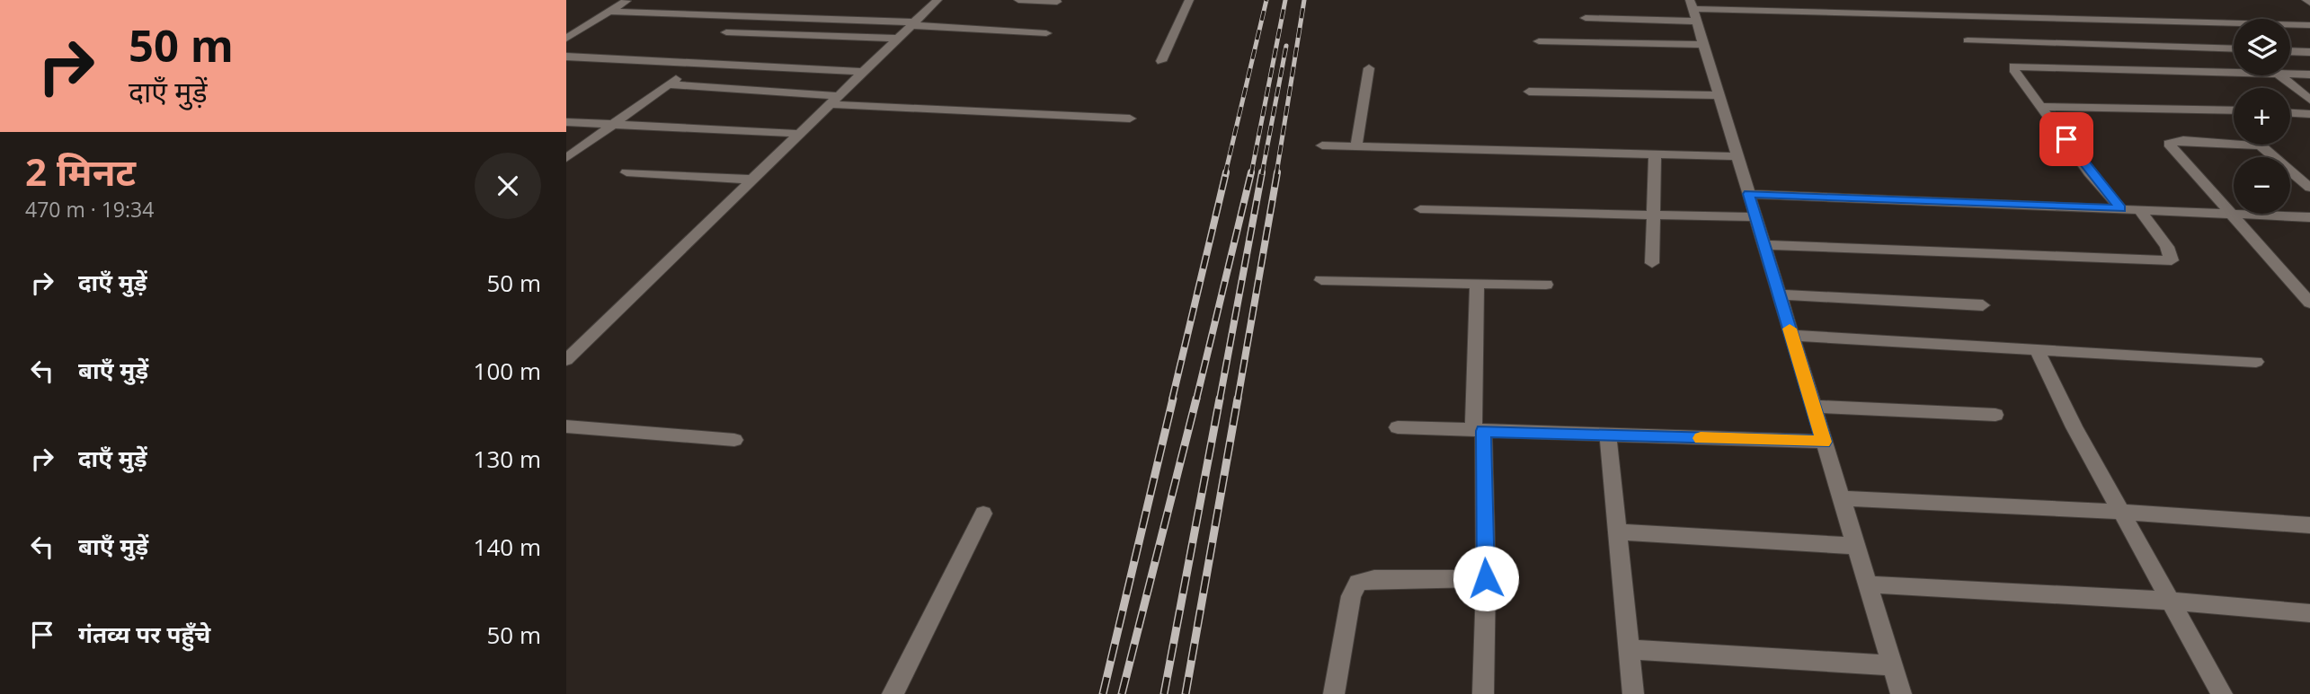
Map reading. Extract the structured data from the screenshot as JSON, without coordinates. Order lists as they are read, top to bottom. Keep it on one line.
{"page":{"turn":["50 m","दाएँ मुड़ें"],"map_buttons":["+","−"],"heading":["2 मिनट","470 m · 19:34"],"list":[{"name":"दाएँ मुड़ें","value":"50 m"},{"name":"बाएँ मुड़ें","value":"100 m"},{"name":"दाएँ मुड़ें","value":"130 m"},{"name":"बाएँ मुड़ें","value":"140 m"},{"name":"गंतव्य पर पहुँचे","value":"50 m"}]}}
